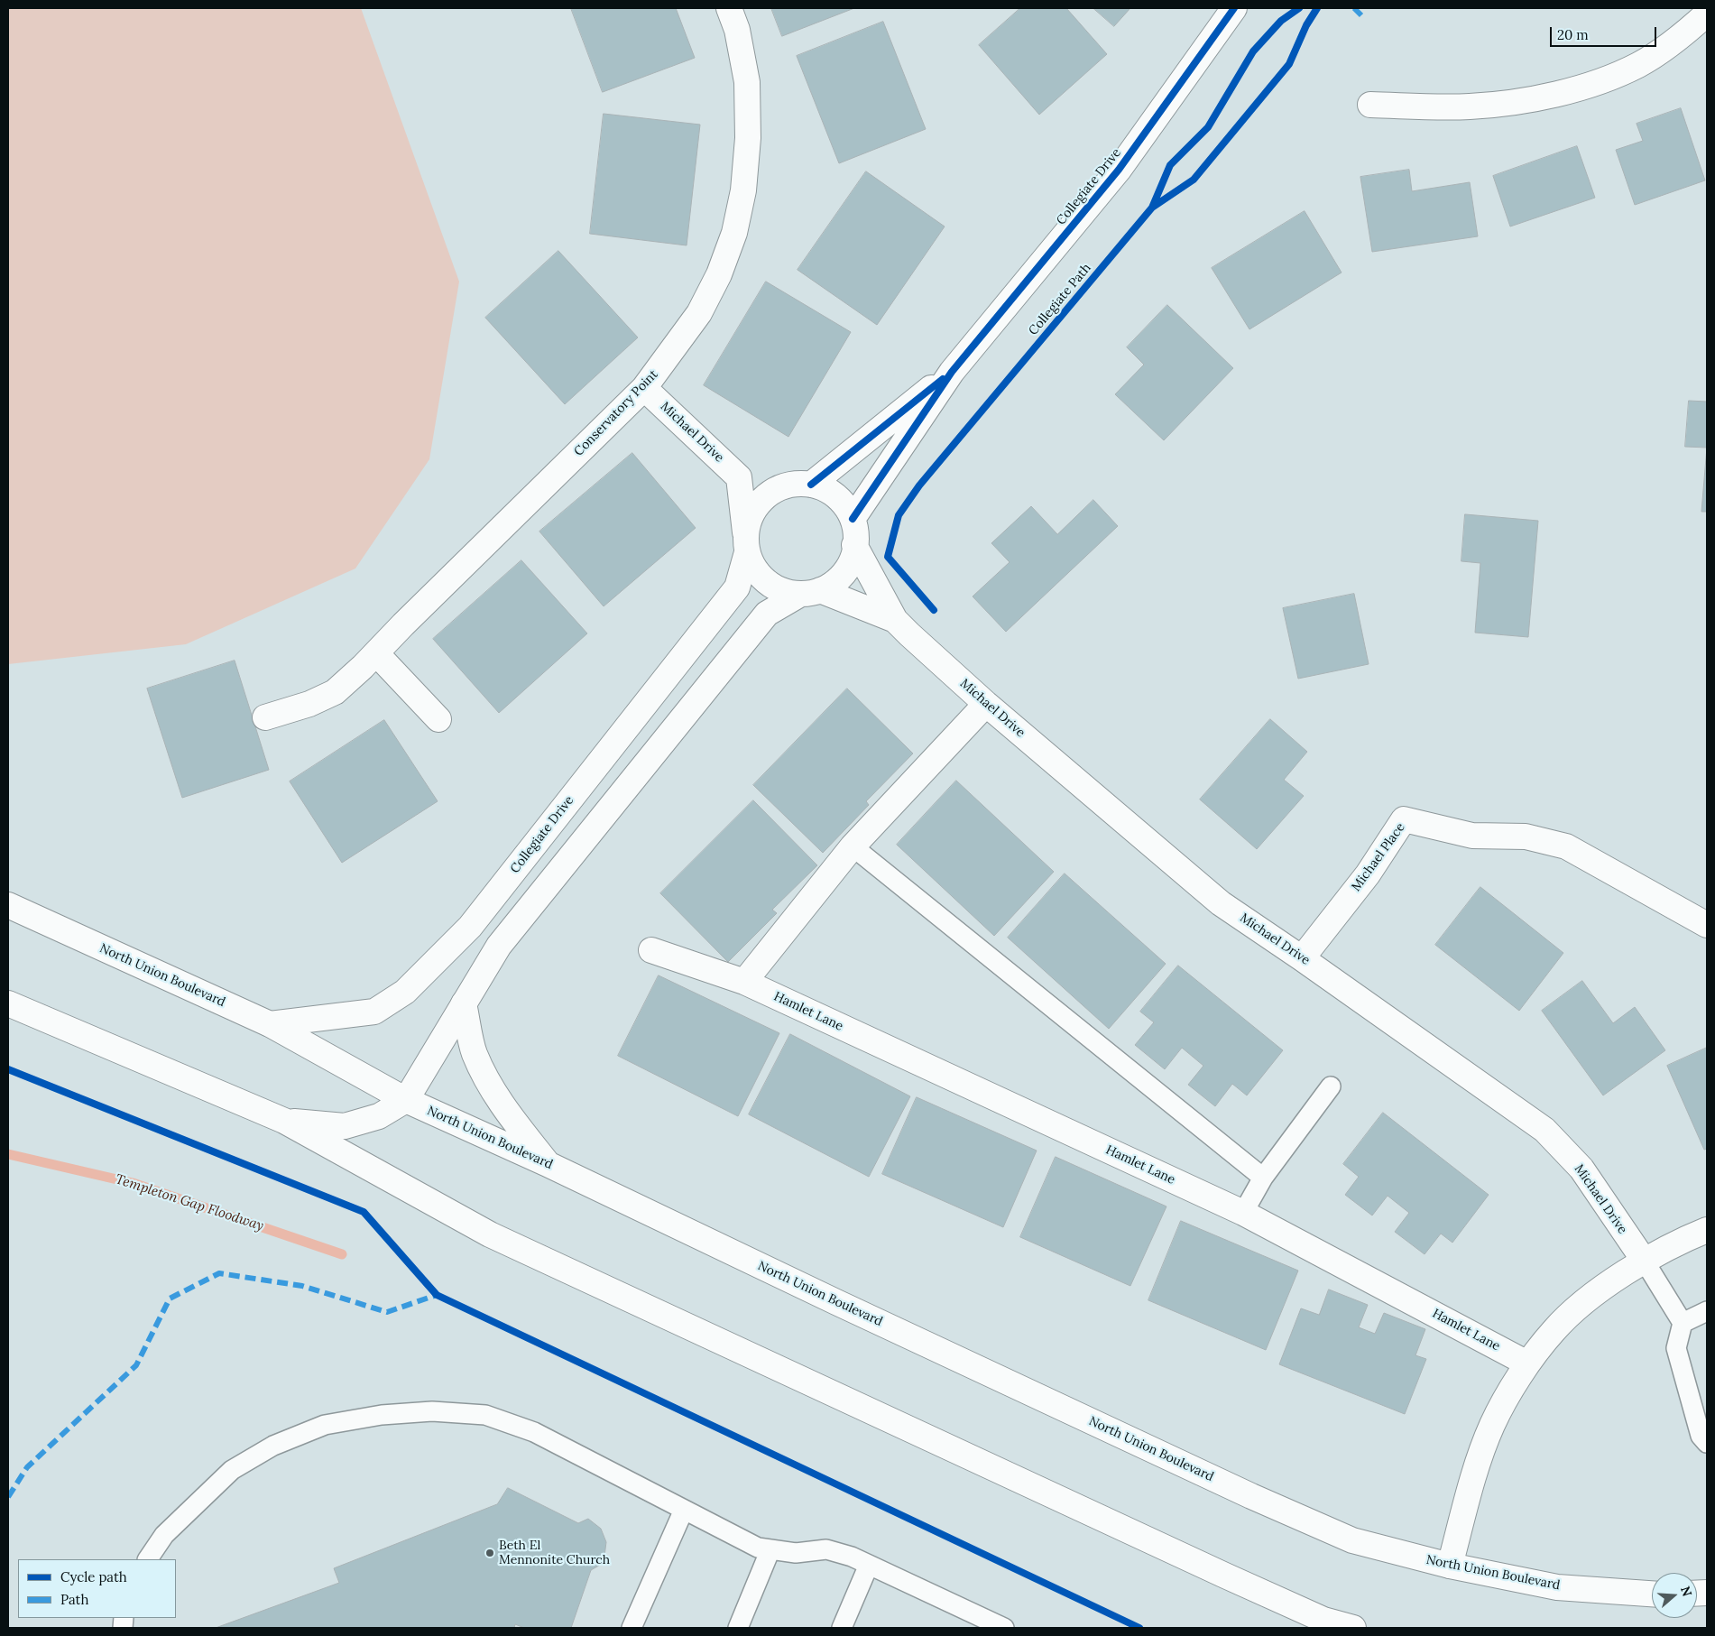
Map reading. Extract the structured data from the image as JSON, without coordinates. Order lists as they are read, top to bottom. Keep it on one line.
{"streets":{"street":["Collegiate Drive","Conservatory Point","Michael Drive","Michael Place","North Union Boulevard","Hamlet Lane"],"cycle path":["Collegiate Path"]},"crossings":[["Collegiate Drive","Michael Drive"],["Collegiate Drive","North Union Boulevard"],["Conservatory Point","Michael Drive"],["Michael Drive","Michael Place"]],"water":["Templeton Gap Floodway"],"places":["Beth El Mennonite Church"],"legend":["Cycle path","Path"],"scale_bar":"20 m","north":"right"}
